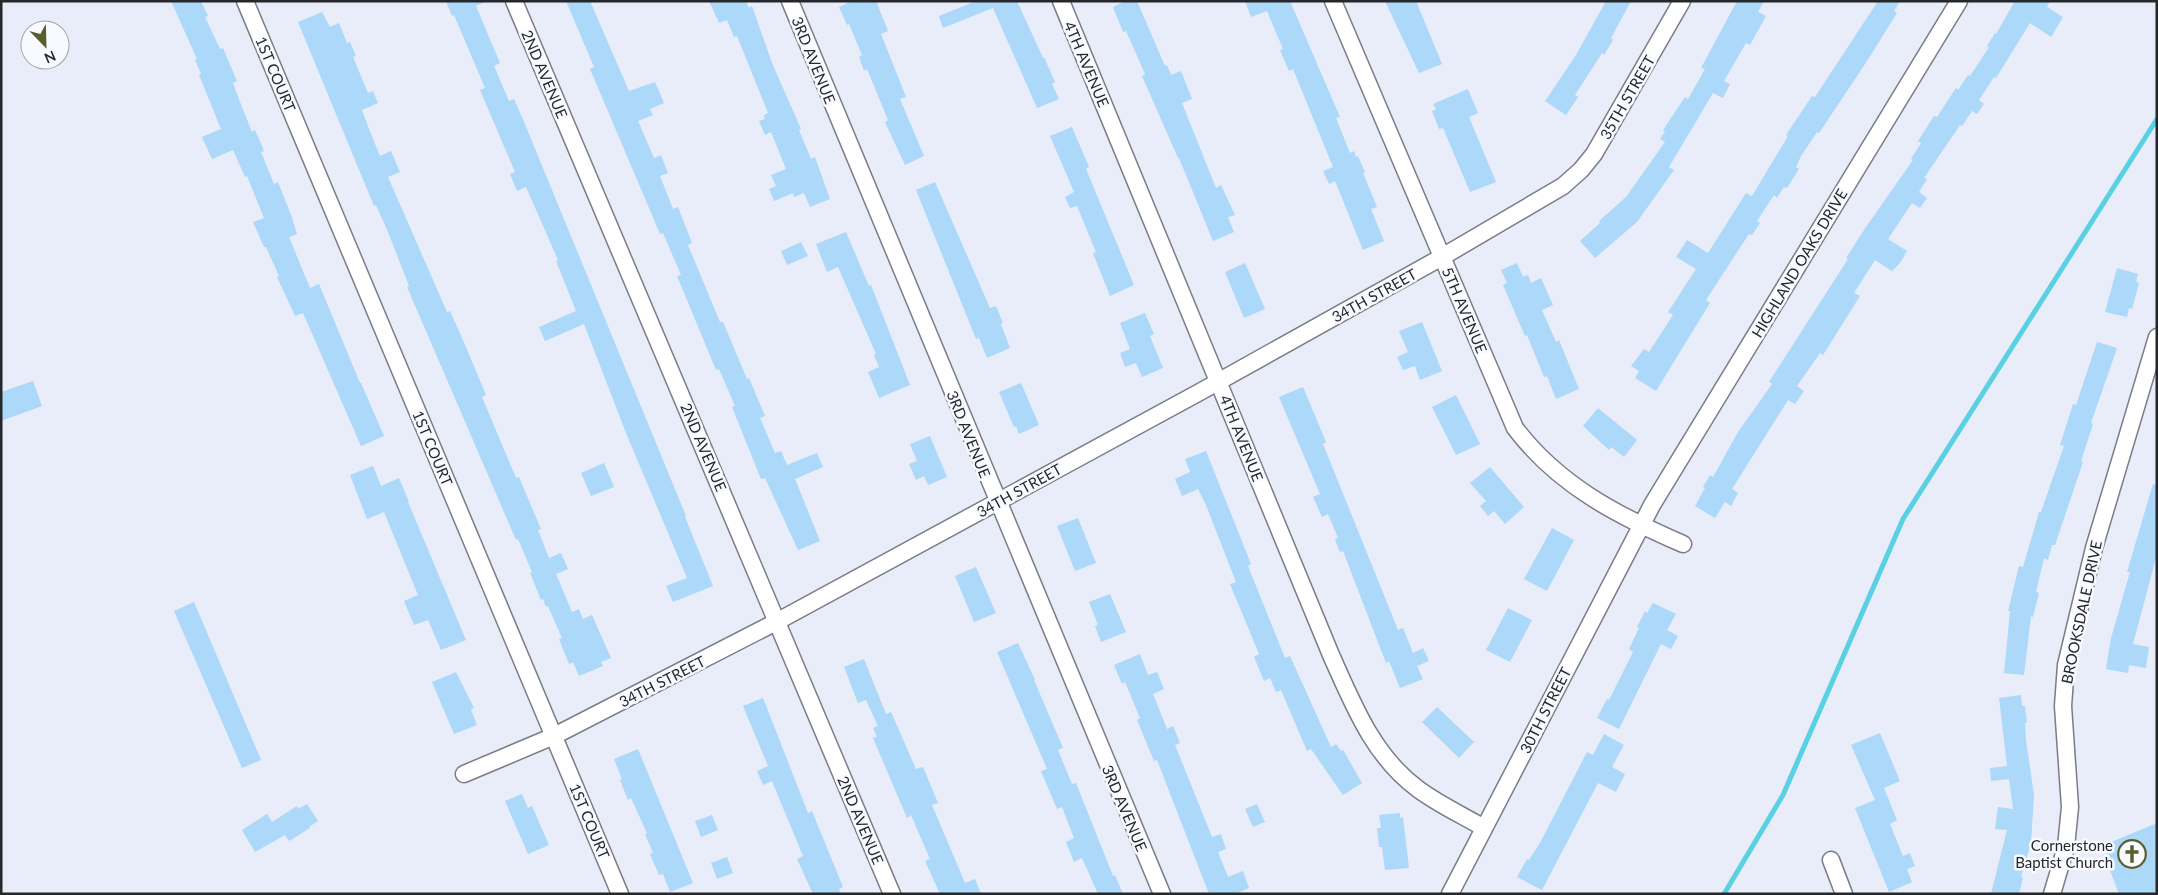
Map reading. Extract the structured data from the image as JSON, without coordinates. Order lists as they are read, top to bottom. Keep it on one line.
{"streets":{"street":["3RD AVENUE","4TH AVENUE","1ST COURT","2ND AVENUE","35TH STREET","HIGHLAND OAKS DRIVE","34TH STREET","5TH AVENUE","BROOKSDALE DRIVE","30TH STREET"]},"crossings":[["3RD AVENUE","34TH STREET"],["4TH AVENUE","34TH STREET"],["4TH AVENUE","30TH STREET"],["1ST COURT","34TH STREET"],["2ND AVENUE","34TH STREET"],["35TH STREET","34TH STREET"],["HIGHLAND OAKS DRIVE","5TH AVENUE"],["HIGHLAND OAKS DRIVE","30TH STREET"],["34TH STREET","5TH AVENUE"],["5TH AVENUE","30TH STREET"]],"places":{"church":["Cornerstone Baptist Church"]},"north":"bottom right"}
